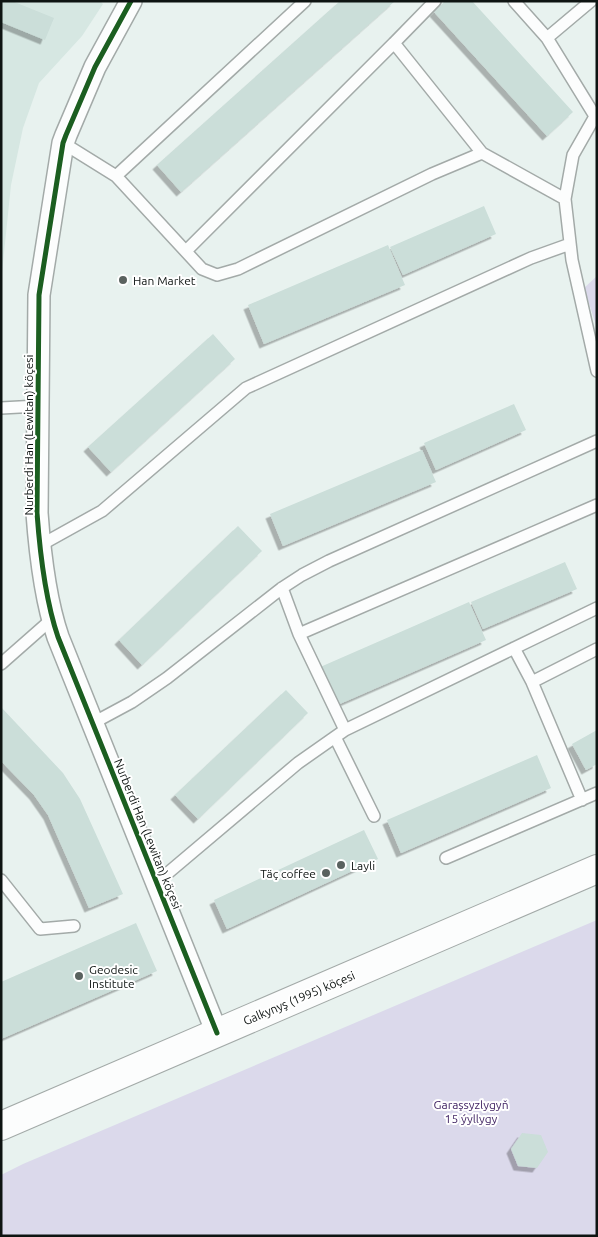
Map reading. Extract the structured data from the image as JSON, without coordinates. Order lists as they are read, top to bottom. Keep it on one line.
{"streets":{"main road":["Galkynyş (1995) köçesi"],"street":["Nurberdi Han (Lewitan) köçesi"]},"crossings":[["Nurberdi Han (Lewitan) köçesi","Galkynyş (1995) köçesi"]],"parks":["Garaşsyzlygyň 15 ýyllygy"],"places":["Han Market","Layli","Täç coffee","Geodesic Institute"]}
